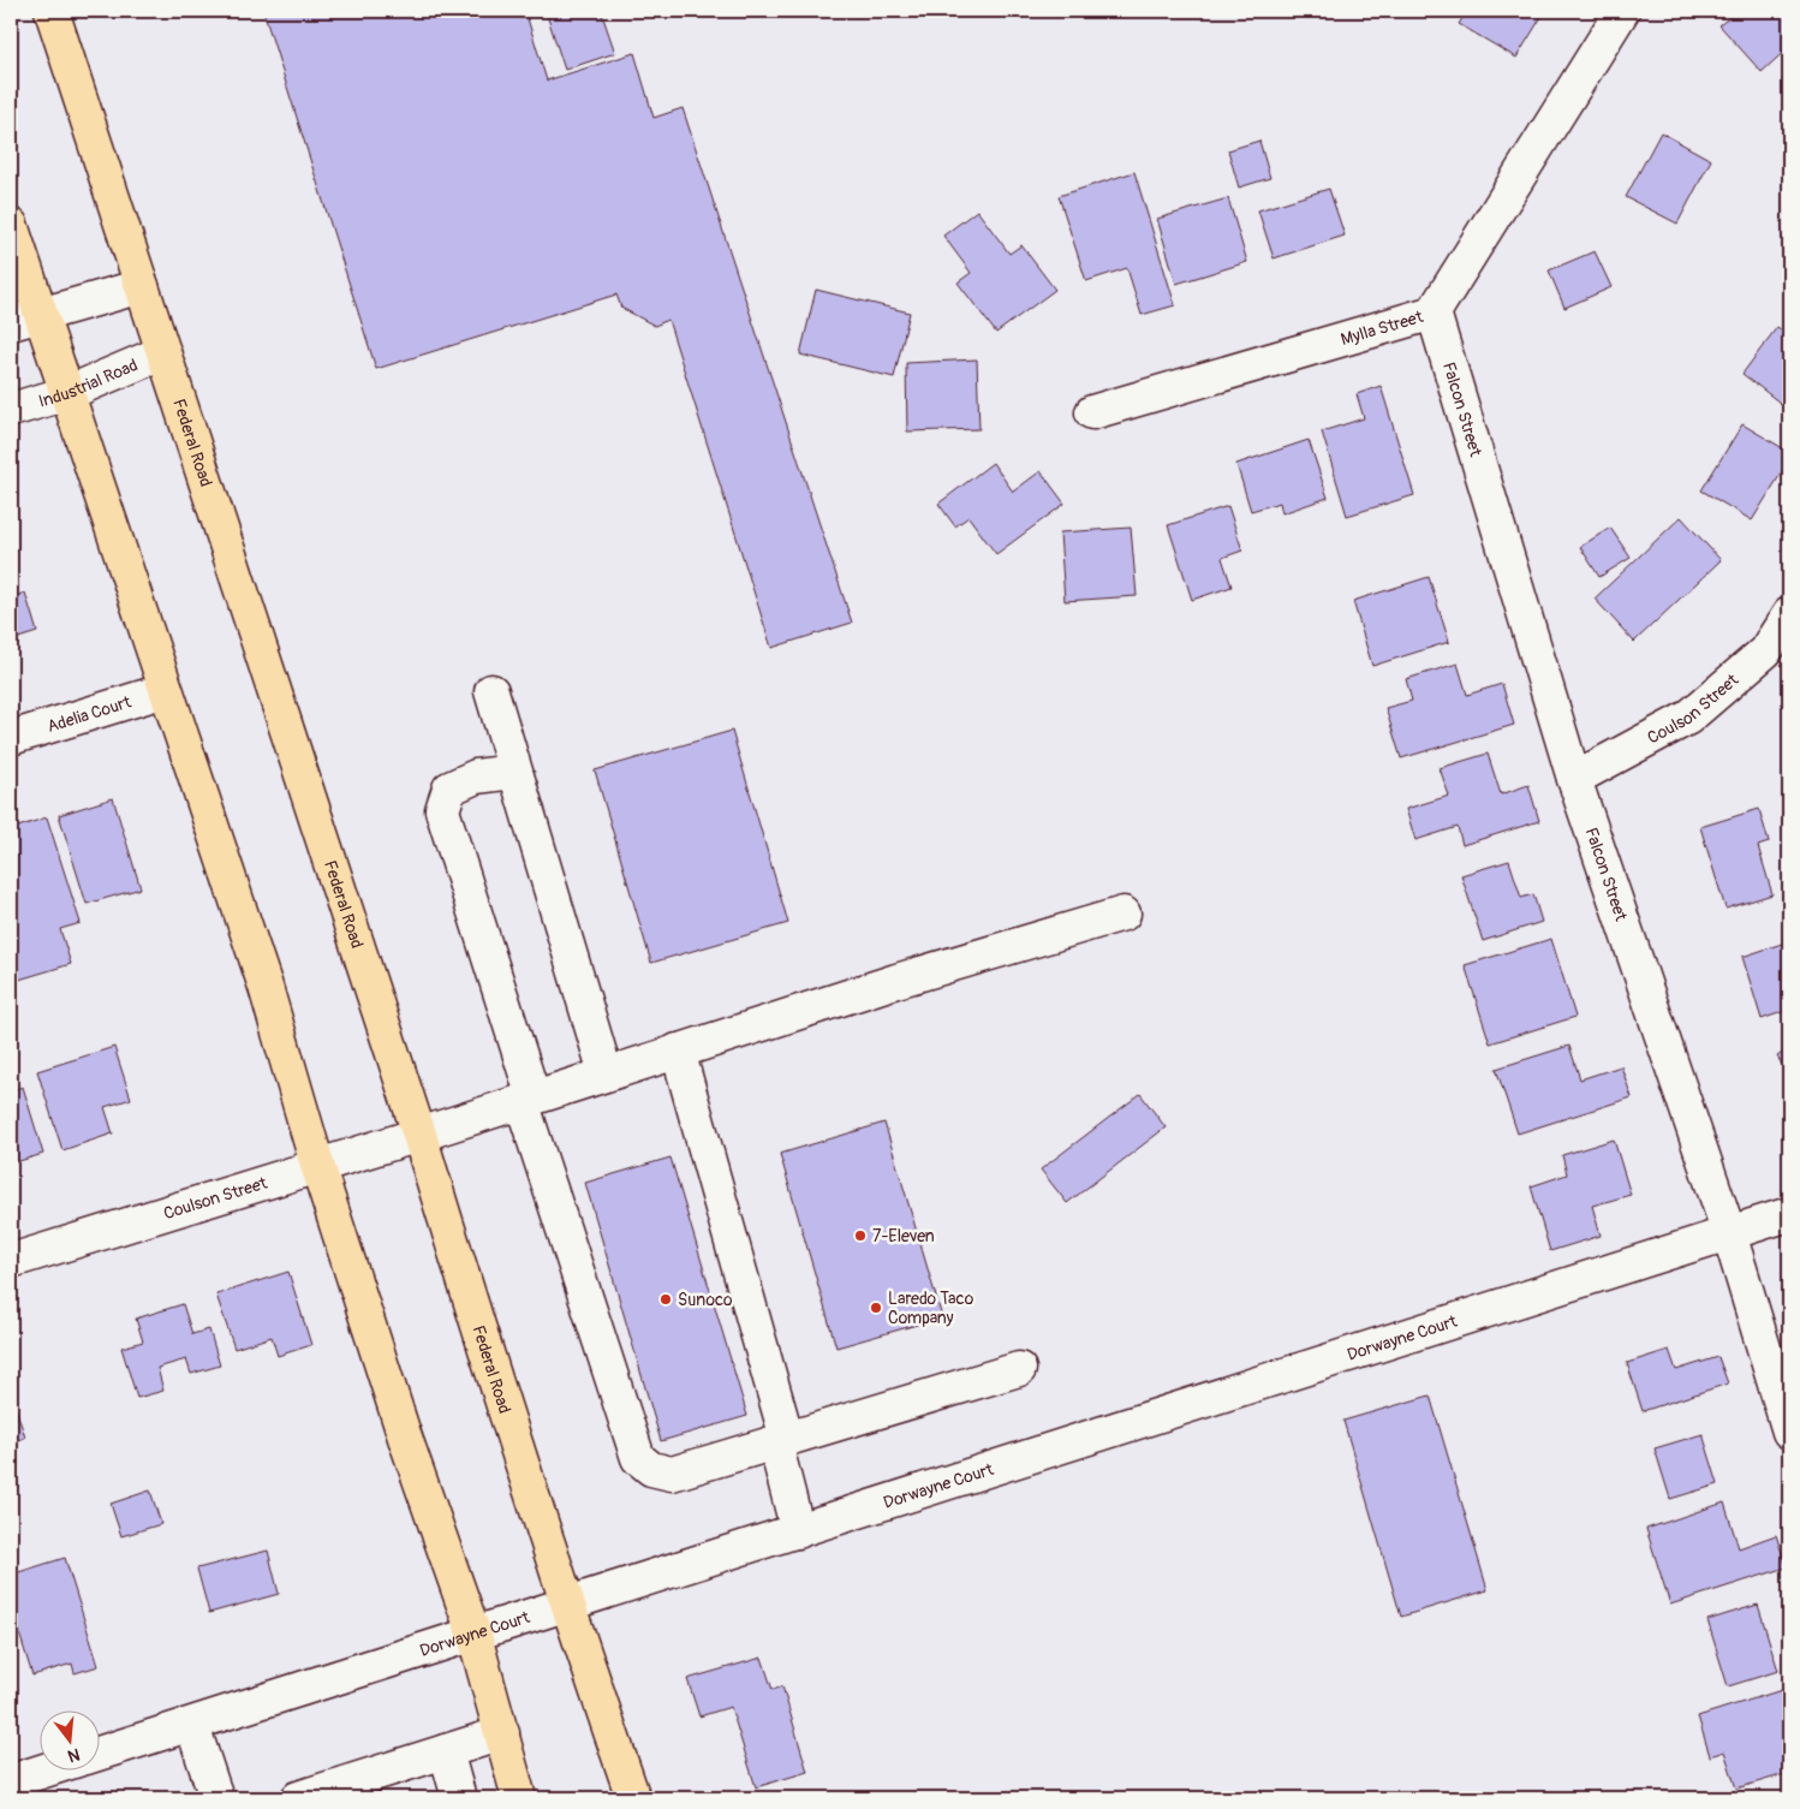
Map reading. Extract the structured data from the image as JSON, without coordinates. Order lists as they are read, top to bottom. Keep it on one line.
{"streets":{"main road":["Federal Road"],"street":["Mylla Street","Industrial Road","Falcon Street","Coulson Street","Adelia Court","Dorwayne Court"]},"crossings":[["Mylla Street","Falcon Street"],["Industrial Road","Federal Road"],["Falcon Street","Coulson Street"],["Falcon Street","Dorwayne Court"],["Federal Road","Coulson Street"],["Federal Road","Dorwayne Court"]],"places":["7-Eleven","Sunoco","Laredo Taco Company"],"north":"bottom"}
